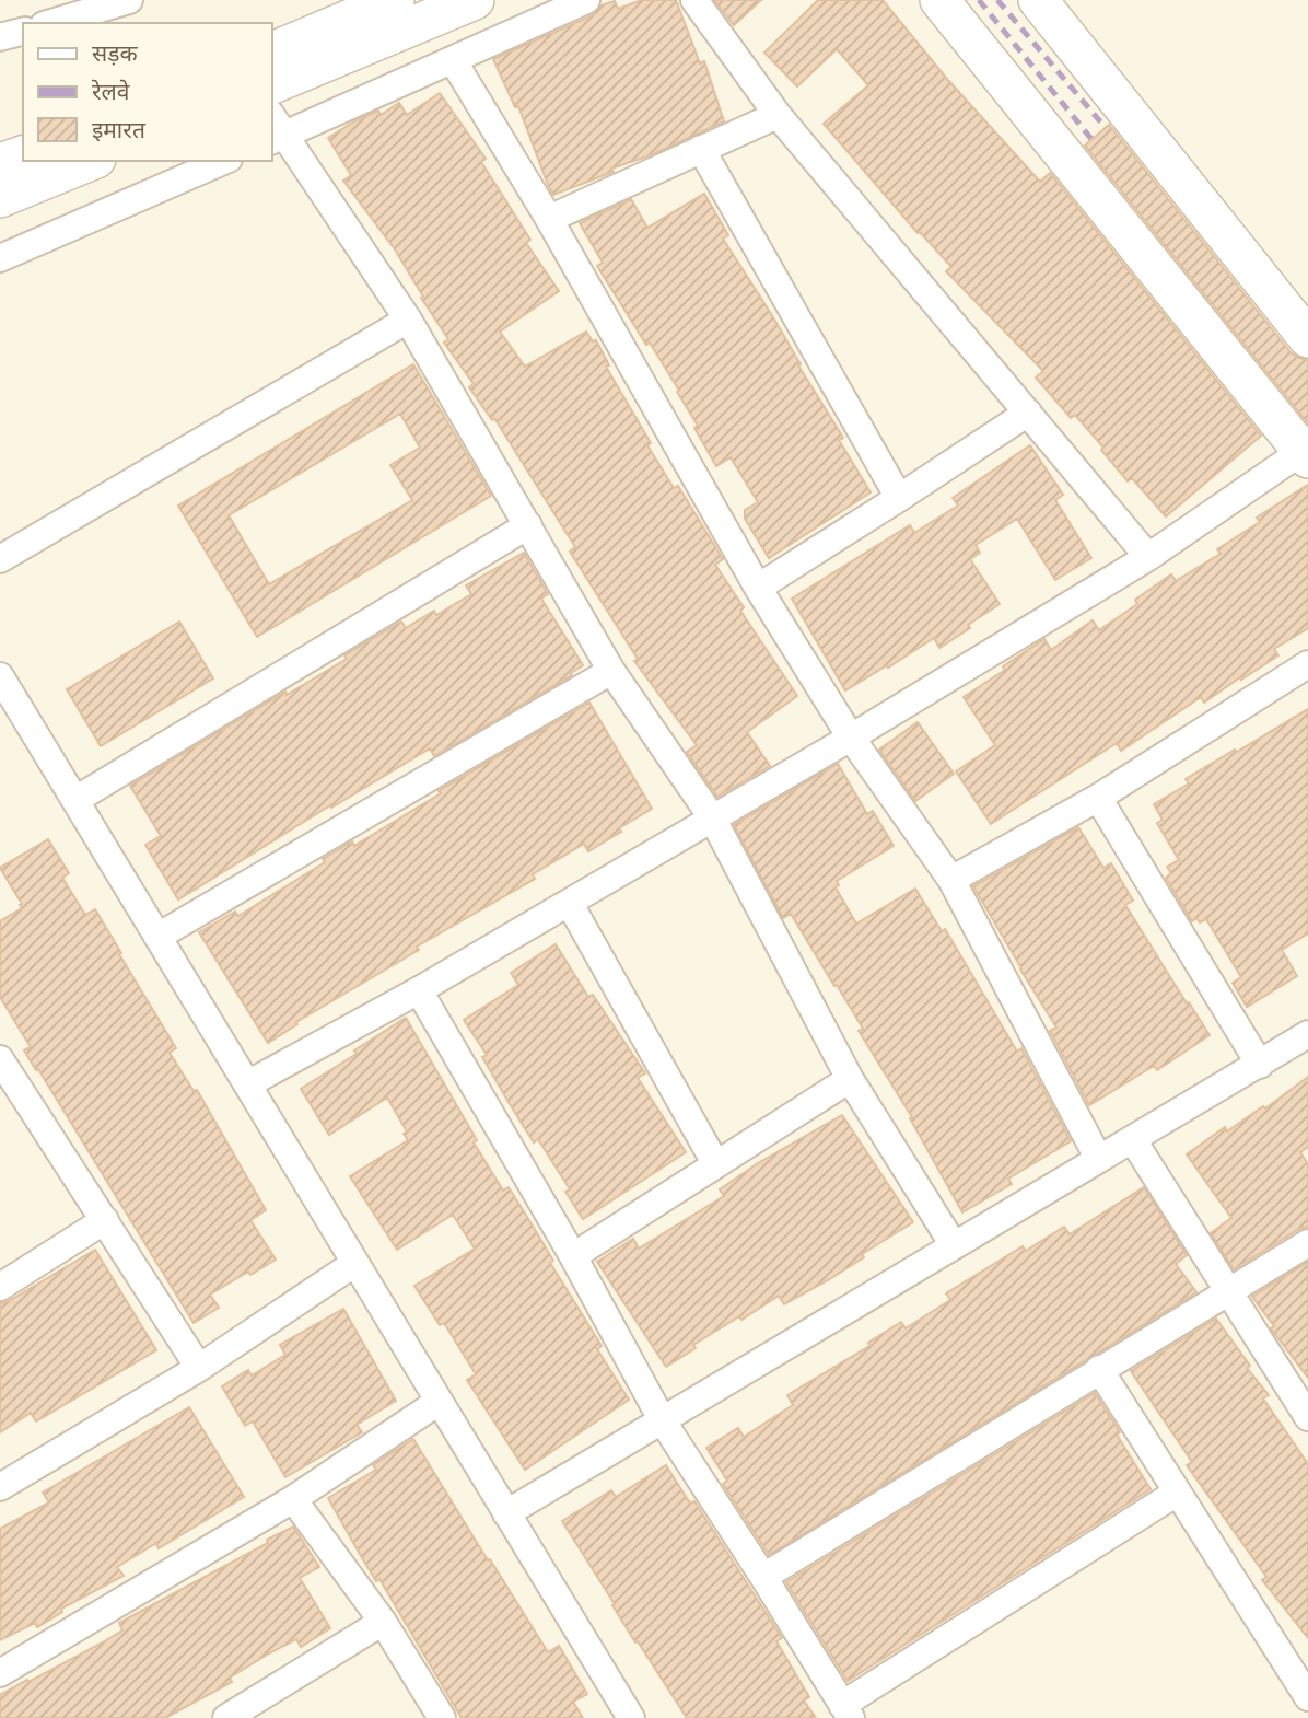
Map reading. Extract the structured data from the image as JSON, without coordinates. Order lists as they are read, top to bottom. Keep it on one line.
{"legend":["सड़क","रेलवे","इमारत"]}
